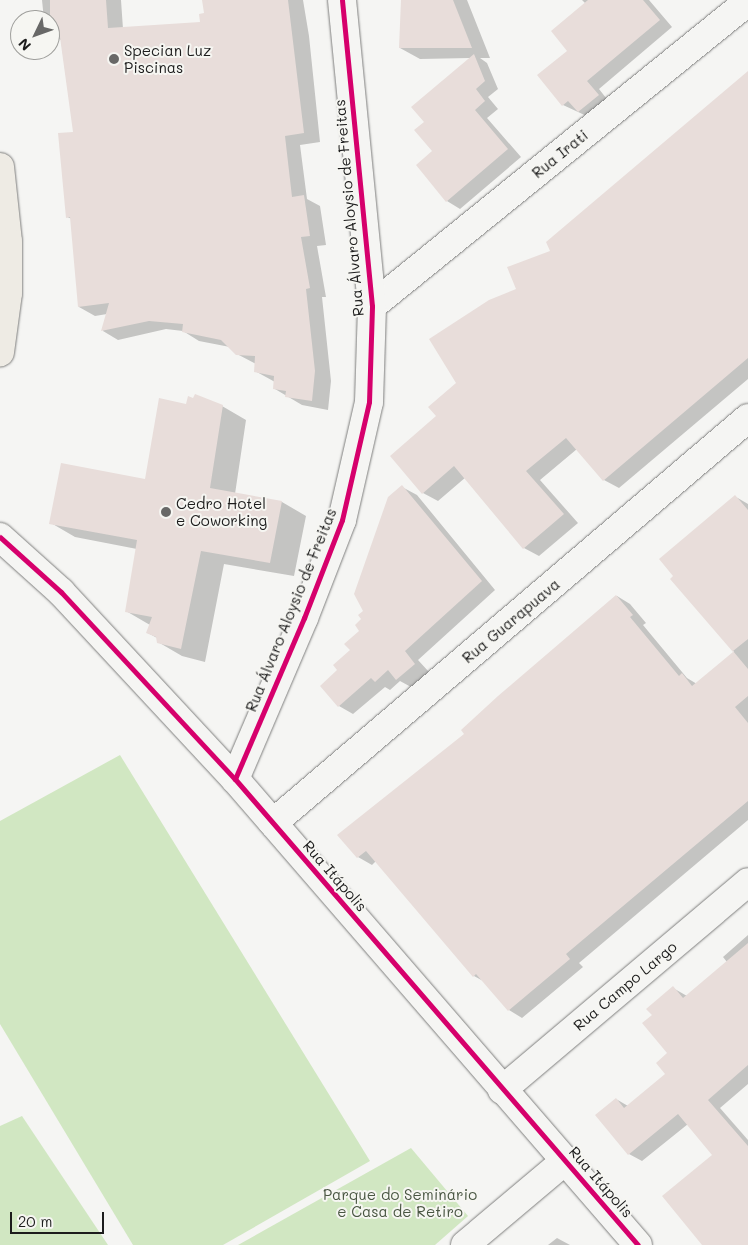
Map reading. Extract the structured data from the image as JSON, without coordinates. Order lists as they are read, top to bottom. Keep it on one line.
{"streets":{"street":["Rua Irati","Rua Álvaro Aloysio de Freitas","Rua Guarapuava","Rua Itápolis","Rua Campo Largo"]},"crossings":[["Rua Irati","Rua Álvaro Aloysio de Freitas"],["Rua Álvaro Aloysio de Freitas","Rua Itápolis"],["Rua Guarapuava","Rua Itápolis"],["Rua Itápolis","Rua Campo Largo"]],"parks":["Parque do Seminário e Casa de Retiro"],"places":["Specian Luz Piscinas","Cedro Hotel e Coworking"],"scale_bar":"20 m","north":"bottom left"}
